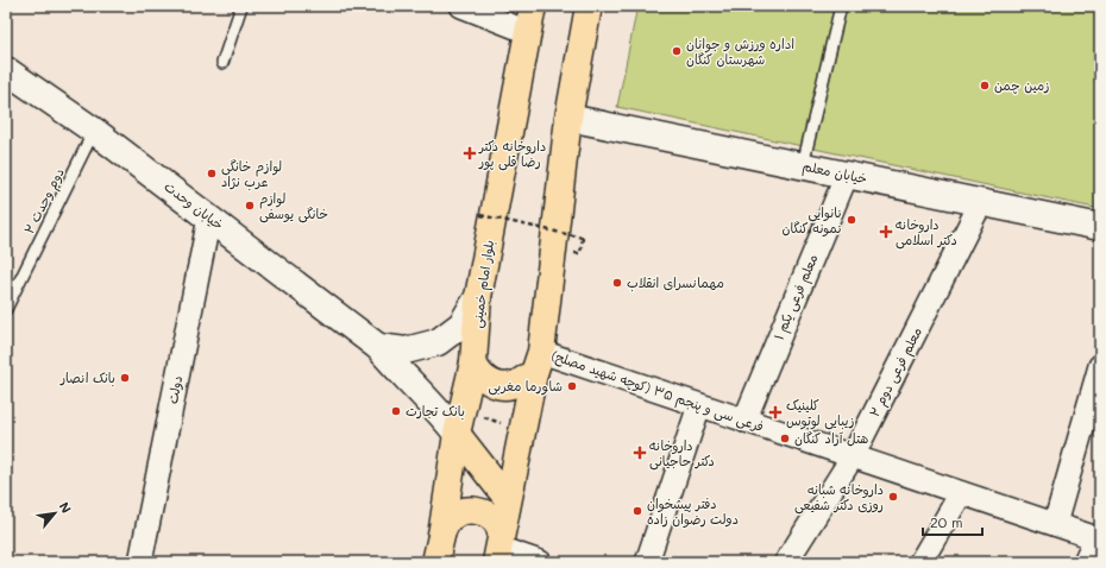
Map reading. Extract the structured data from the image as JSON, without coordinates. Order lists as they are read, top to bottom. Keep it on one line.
{"streets":{"main road":["خیابان معلم","خیابان وحدت","بلوار امام خمینی"],"street":["معلم فرعی یکم ۱","معلم فرعی دوم ۲","دولت","فرعی سی و پنجم ۳۵ (کوچه شهید مصلح)"],"lane":["دوم وحدت ۲"]},"crossings":[["خیابان معلم","معلم فرعی یکم ۱"],["خیابان معلم","معلم فرعی دوم ۲"],["دوم وحدت ۲","خیابان وحدت"],["خیابان وحدت","بلوار امام خمینی"],["خیابان وحدت","دولت"],["معلم فرعی یکم ۱","فرعی سی و پنجم ۳۵ (کوچه شهید مصلح)"],["معلم فرعی دوم ۲","فرعی سی و پنجم ۳۵ (کوچه شهید مصلح)"]],"places":{"other":["اداره ورزش و جوانان شهرستان کنگان","زمین چمن","لوازم خانگی عرب نژاد","لوازم خانگی یوسفی","نانوایی نمونه کنگان","مهمانسرای انقلاب","بانک انصار","شاورما مغربی","بانک تجارت","هتل آراد کنگان","داروخانه شبانه روزی دکتر شفیعی","دفتر پیشخوان دولت رضوان زاده"],"health":["داروخانه دکتر رضا قلی پور","داروخانه دکتر اسلامی","کلینیک زیبایی لوتوس","داروخانه دکتر حاجیانی"]},"scale_bar":"20 m","north":"top right"}
